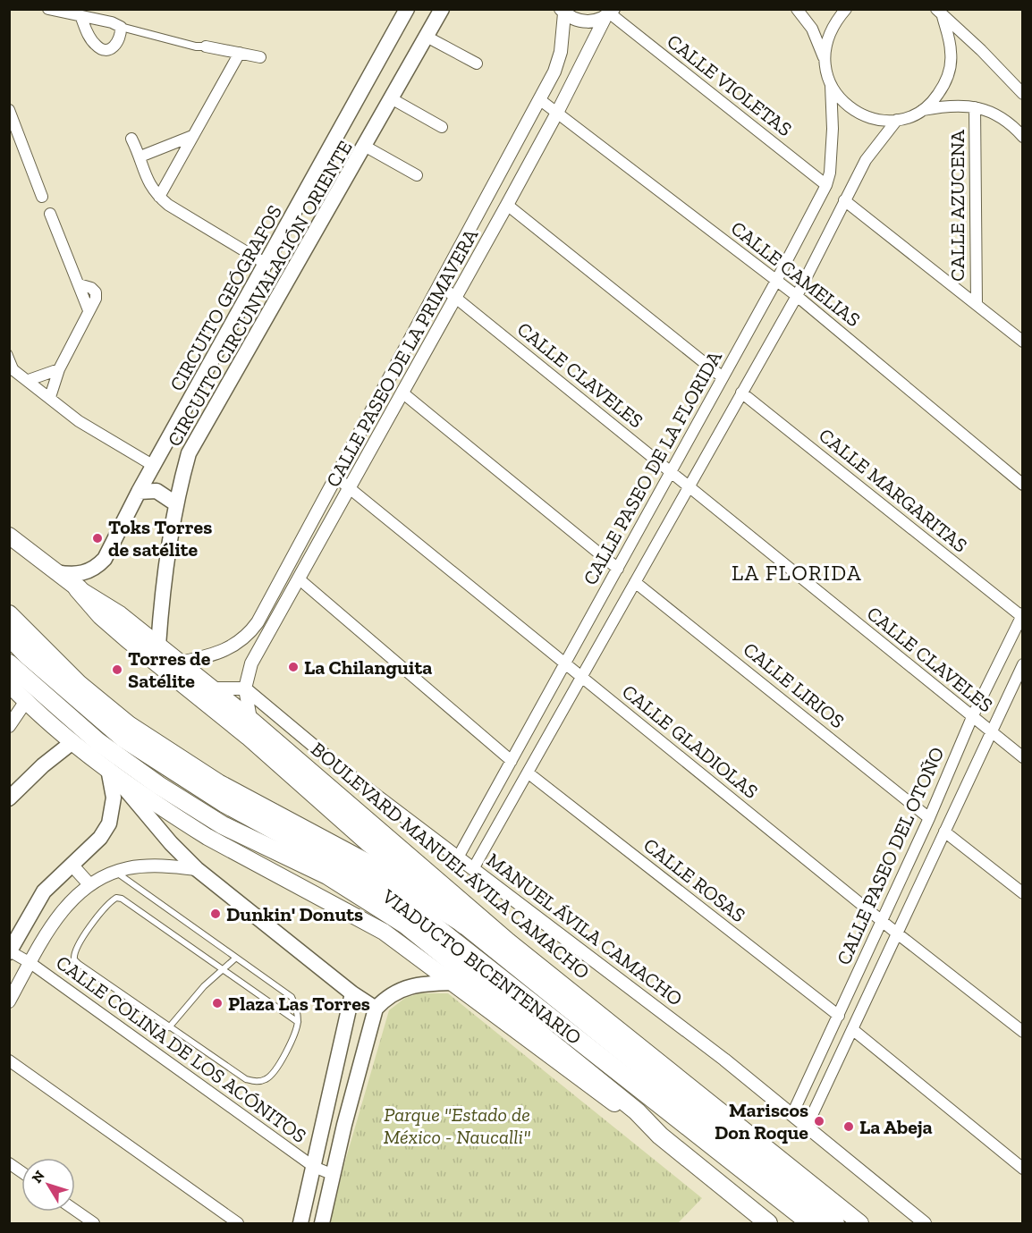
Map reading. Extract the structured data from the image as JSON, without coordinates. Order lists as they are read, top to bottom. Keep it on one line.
{"streets":{"highway":["BOULEVARD MANUEL ÁVILA CAMACHO","VIADUCTO BICENTENARIO"],"main road":["CIRCUITO CIRCUNVALACIÓN ORIENTE","CIRCUITO GEÓGRAFOS"],"street":["CALLE VIOLETAS","CALLE AZUCENA","CALLE CAMELIAS","CALLE PASEO DE LA PRIMAVERA","CALLE CLAVELES","CALLE PASEO DE LA FLORIDA","CALLE MARGARITAS","CALLE LIRIOS","CALLE GLADIOLAS","CALLE PASEO DEL OTOÑO","CALLE ROSAS","MANUEL ÁVILA CAMACHO","CALLE COLINA DE LOS ACÓNITOS"]},"crossings":[["CALLE VIOLETAS","CALLE PASEO DE LA PRIMAVERA"],["CALLE VIOLETAS","CALLE PASEO DE LA FLORIDA"],["CALLE CAMELIAS","CALLE PASEO DE LA PRIMAVERA"],["CALLE CAMELIAS","CALLE PASEO DE LA FLORIDA"],["CIRCUITO CIRCUNVALACIÓN ORIENTE","BOULEVARD MANUEL ÁVILA CAMACHO"],["CIRCUITO GEÓGRAFOS","BOULEVARD MANUEL ÁVILA CAMACHO"],["CALLE PASEO DE LA PRIMAVERA","CALLE CLAVELES"],["CALLE PASEO DE LA PRIMAVERA","CALLE GLADIOLAS"],["CALLE PASEO DE LA PRIMAVERA","BOULEVARD MANUEL ÁVILA CAMACHO"],["CALLE PASEO DE LA PRIMAVERA","MANUEL ÁVILA CAMACHO"],["CALLE CLAVELES","CALLE PASEO DE LA FLORIDA"],["CALLE CLAVELES","CALLE PASEO DEL OTOÑO"],["CALLE PASEO DE LA FLORIDA","CALLE MARGARITAS"],["CALLE PASEO DE LA FLORIDA","CALLE LIRIOS"],["CALLE PASEO DE LA FLORIDA","CALLE GLADIOLAS"],["CALLE PASEO DE LA FLORIDA","CALLE ROSAS"],["CALLE PASEO DE LA FLORIDA","MANUEL ÁVILA CAMACHO"],["CALLE MARGARITAS","CALLE PASEO DEL OTOÑO"],["CALLE LIRIOS","CALLE PASEO DEL OTOÑO"],["CALLE GLADIOLAS","CALLE PASEO DEL OTOÑO"],["CALLE PASEO DEL OTOÑO","CALLE ROSAS"],["CALLE PASEO DEL OTOÑO","MANUEL ÁVILA CAMACHO"]],"districts":["LA FLORIDA"],"parks":["Parque \"Estado de México - Naucalli\""],"places":["Toks Torres de satélite","La Chilanguita","Torres de Satélite","Dunkin' Donuts","Plaza Las Torres","Mariscos Don Roque","La Abeja"],"north":"top left"}
